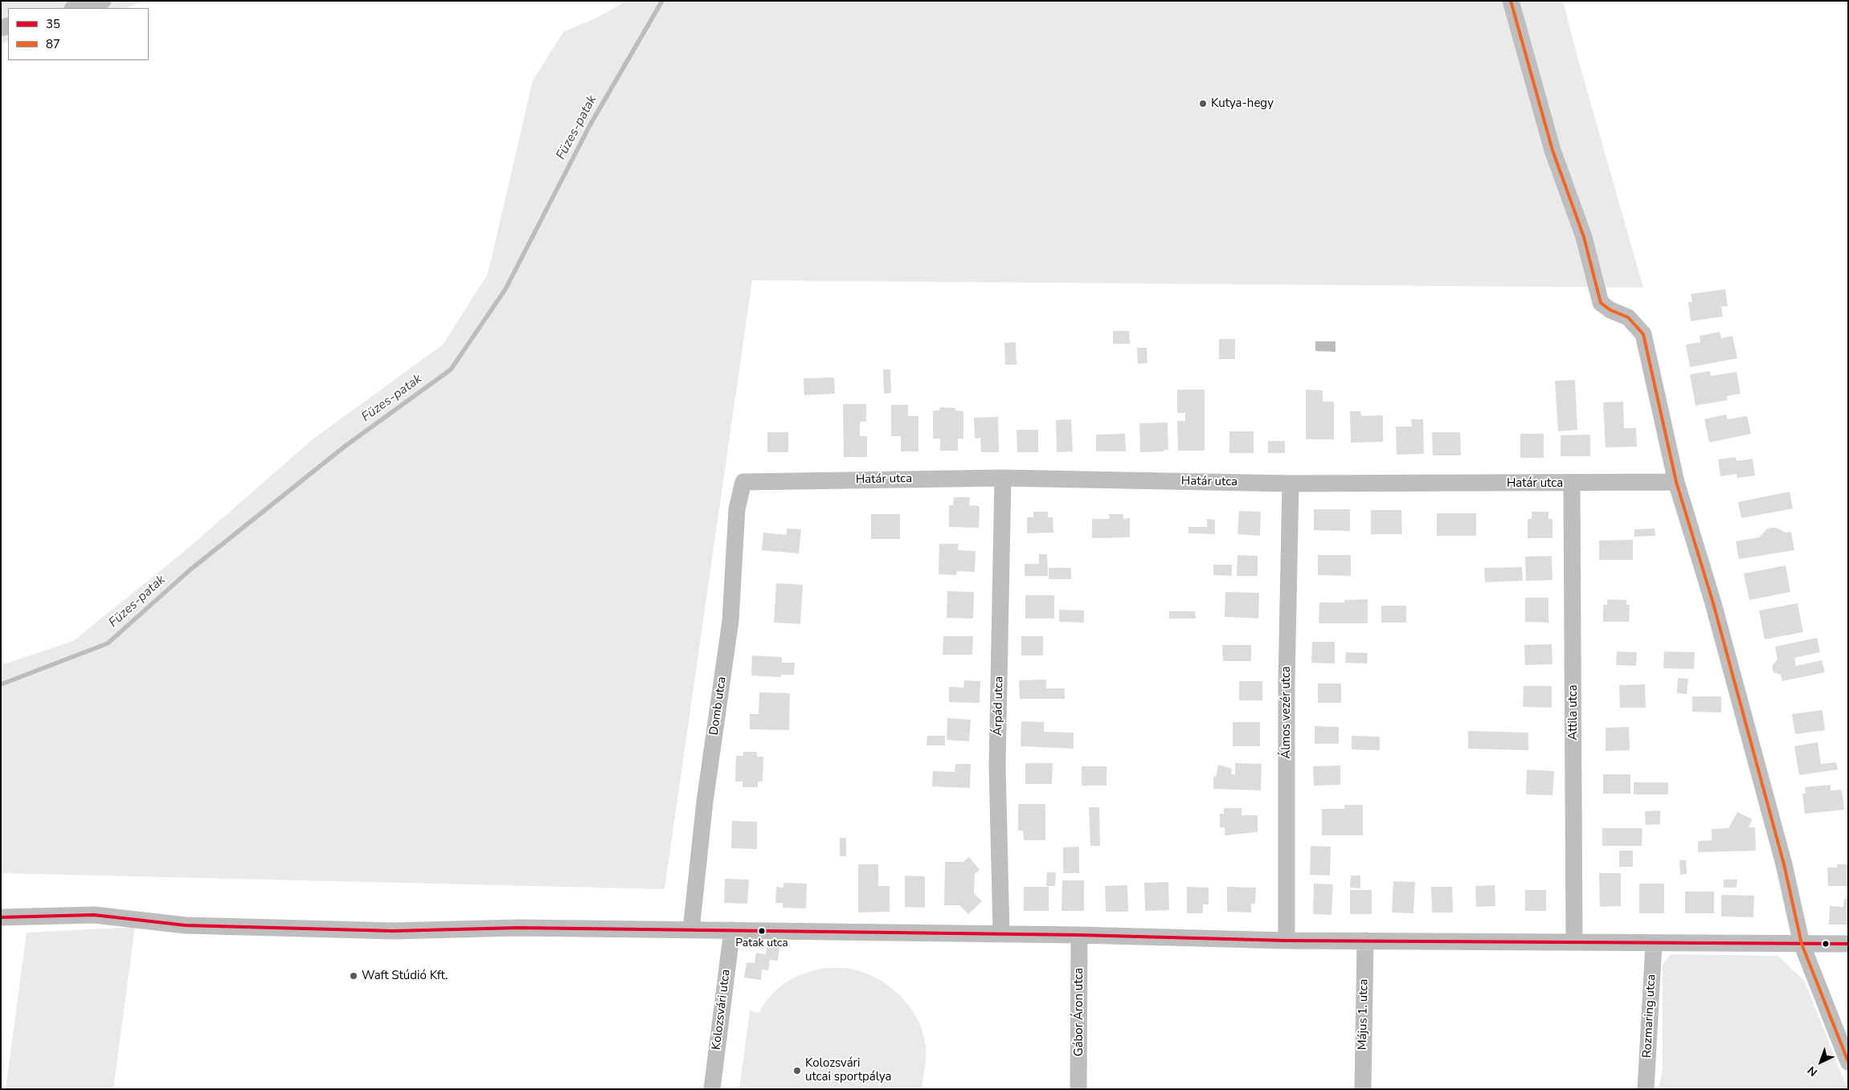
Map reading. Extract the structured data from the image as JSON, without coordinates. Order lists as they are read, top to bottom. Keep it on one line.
{"streets":{"street":["Határ utca","Domb utca","Árpád utca","Álmos vezér utca","Attila utca","Kolozsvári utca","Gábor Áron utca","Május 1. utca","Rozmaring utca"]},"crossings":[["Határ utca","Domb utca"],["Határ utca","Árpád utca"],["Határ utca","Álmos vezér utca"],["Határ utca","Attila utca"]],"water":["Füzes-patak"],"places":["Kutya-hegy","Patak utca","Waft Stúdió Kft.","Kolozsvári utcai sportpálya"],"lines":["transit line 87","transit line 35"],"legend":["35","87"],"north":"bottom left"}
